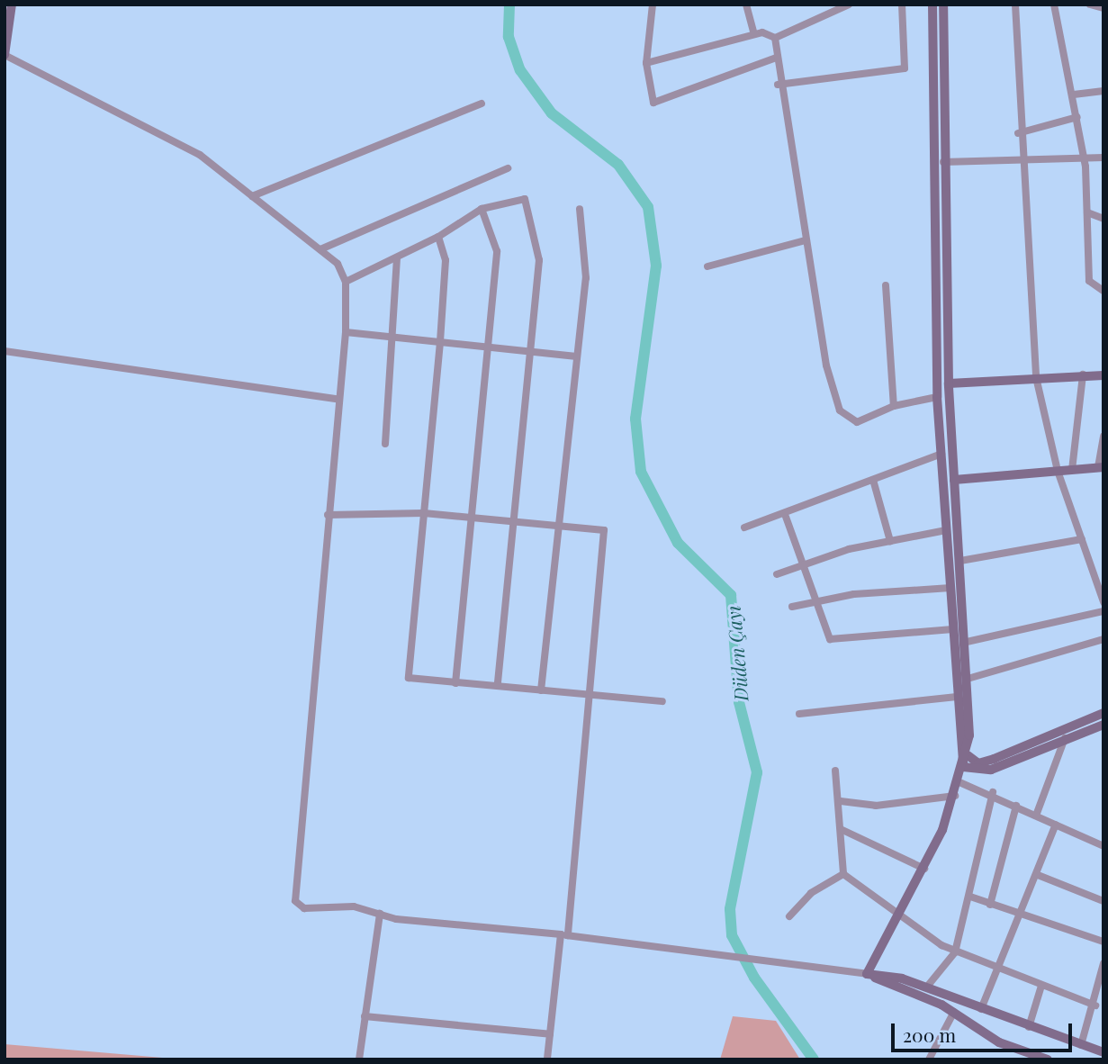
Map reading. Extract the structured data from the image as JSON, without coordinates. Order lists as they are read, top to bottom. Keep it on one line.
{"water":["Düden Çayı"],"scale_bar":"200 m"}
